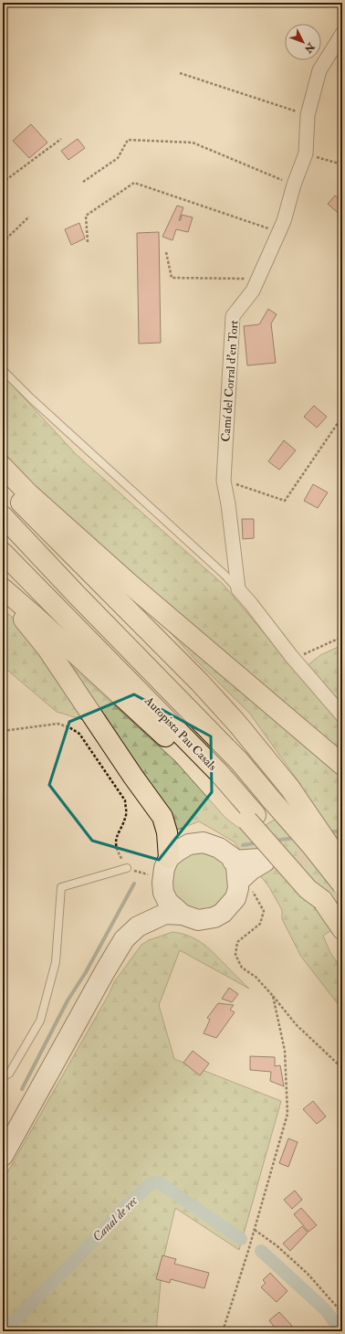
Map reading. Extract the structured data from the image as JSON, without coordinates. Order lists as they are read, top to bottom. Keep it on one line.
{"streets":{"highway":["Autopista Pau Casals"],"street":["Camí del Corral d'en Tort"]},"water":["Canal de rec"],"north":"bottom right"}
